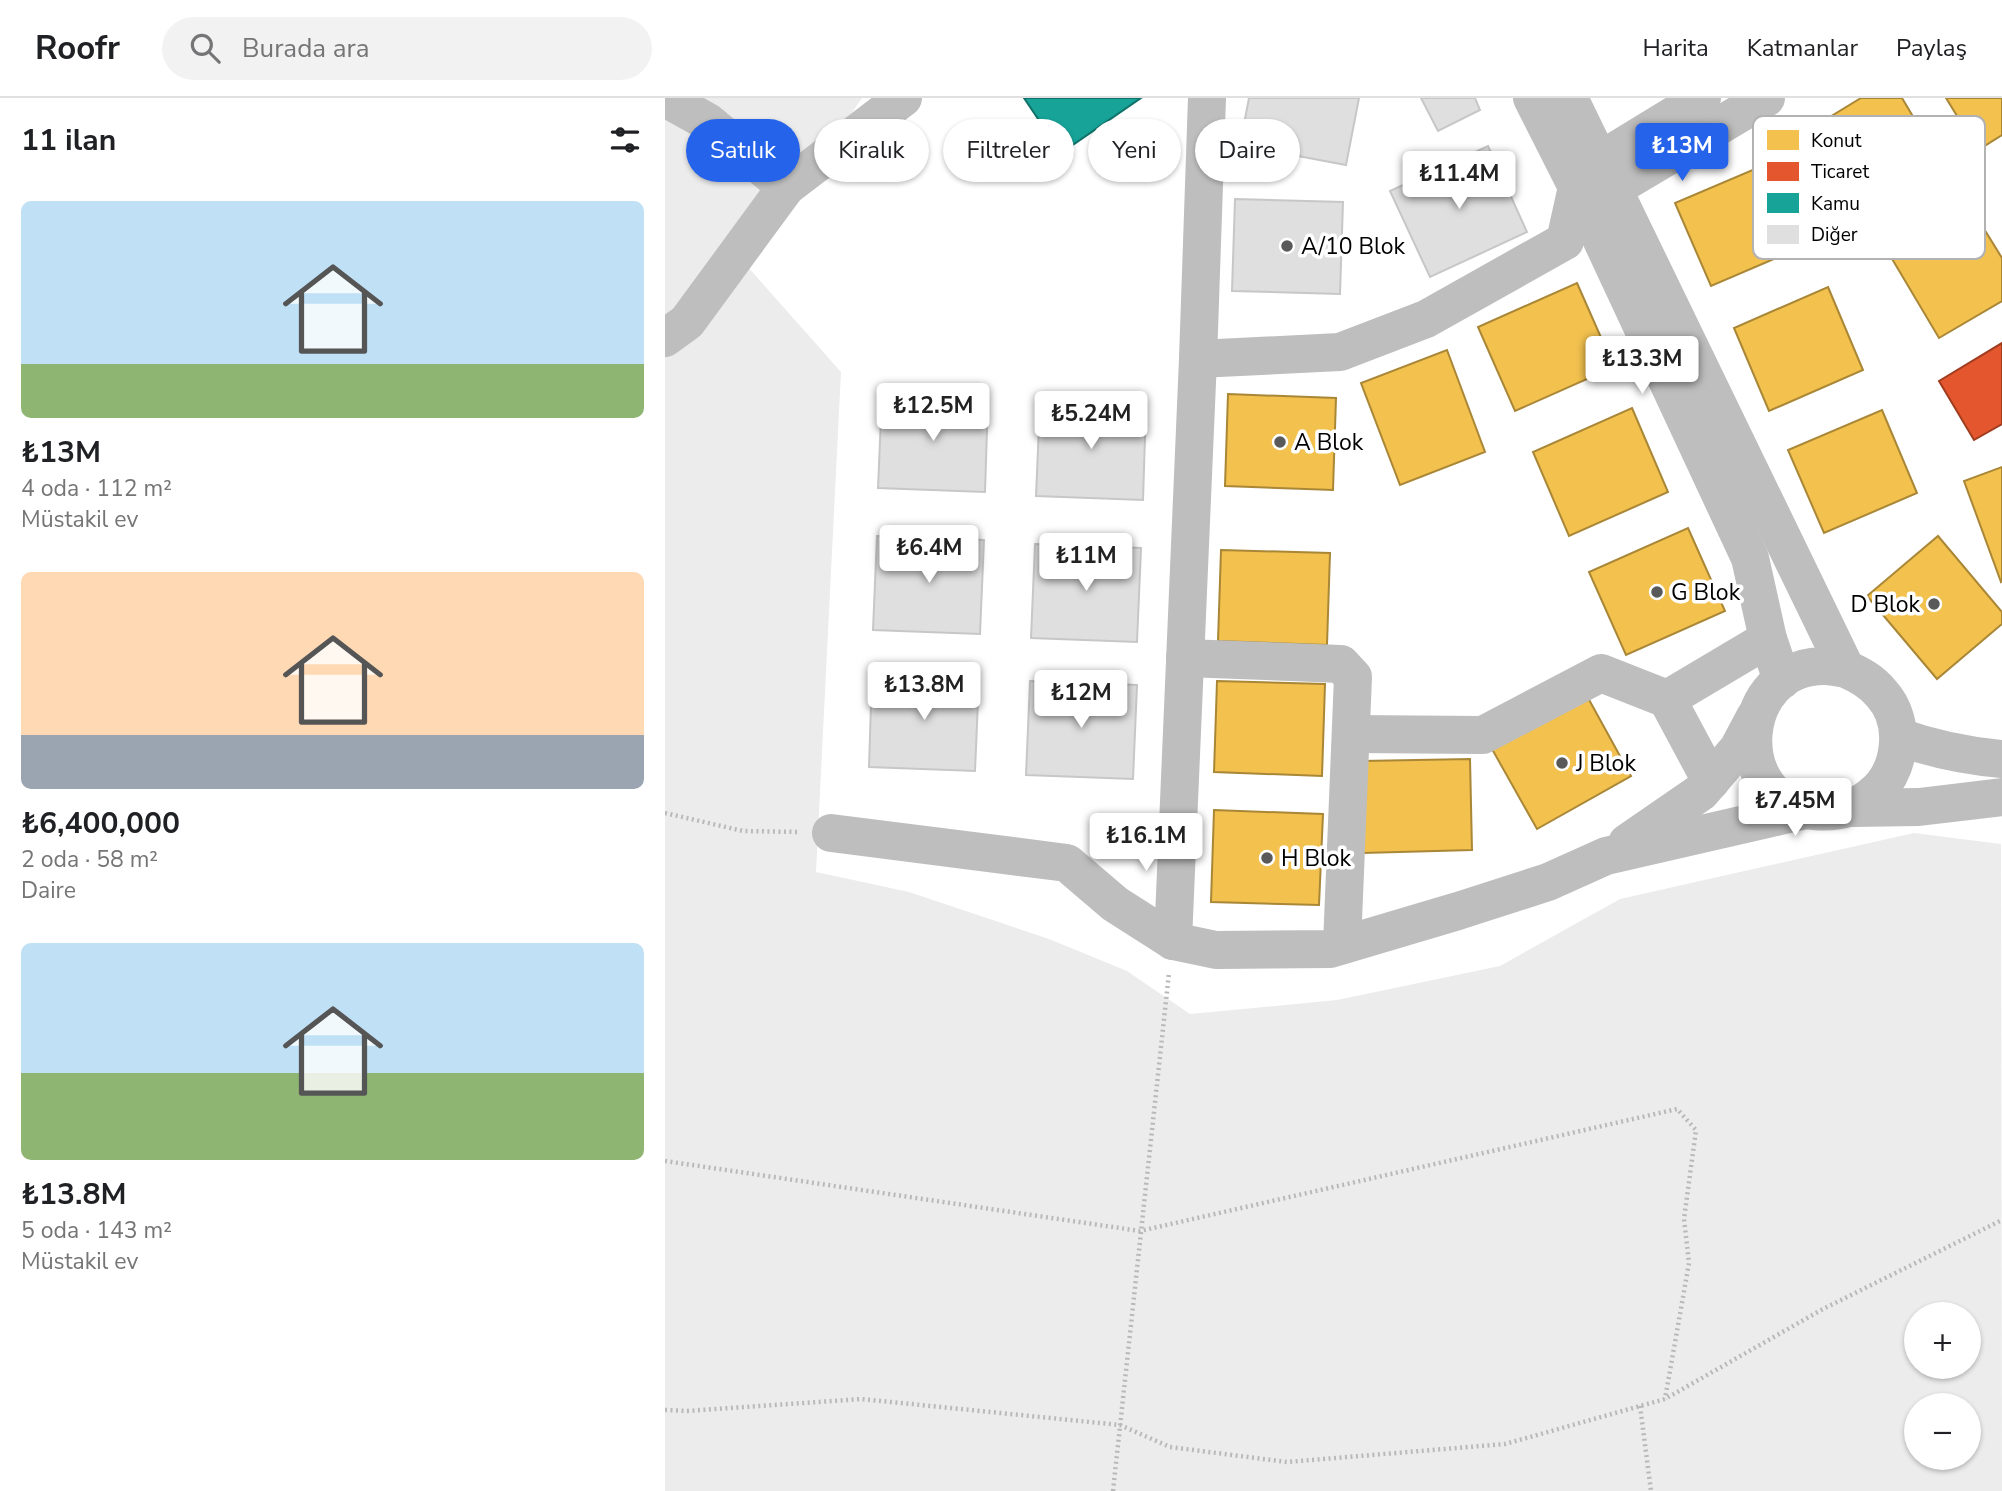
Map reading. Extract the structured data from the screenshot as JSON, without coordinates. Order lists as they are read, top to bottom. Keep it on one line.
{"places":["A/10 Blok","A Blok","G Blok","D Blok","J Blok","H Blok"],"legend":["Konut","Ticaret","Kamu","Diğer"],"page":{"header":"Roofr","search":"Burada ara","nav":["Harita","Katmanlar","Paylaş"],"heading":"11 ilan","chip":["Satılık","Kiralık","Filtreler","Yeni","Daire"],"price":["₺13M","₺11.4M","₺13.3M","₺12.5M","₺5.24M","₺6.4M","₺11M","₺13.8M","₺12M","₺7.45M","₺16.1M"],"list":[{"name":"₺13M","note":"4 oda · 112 m² · Müstakil ev"},{"name":"₺6,400,000","note":"2 oda · 58 m² · Daire"},{"name":"₺13.8M","note":"5 oda · 143 m² · Müstakil ev"}],"map_buttons":["+","−"]}}
